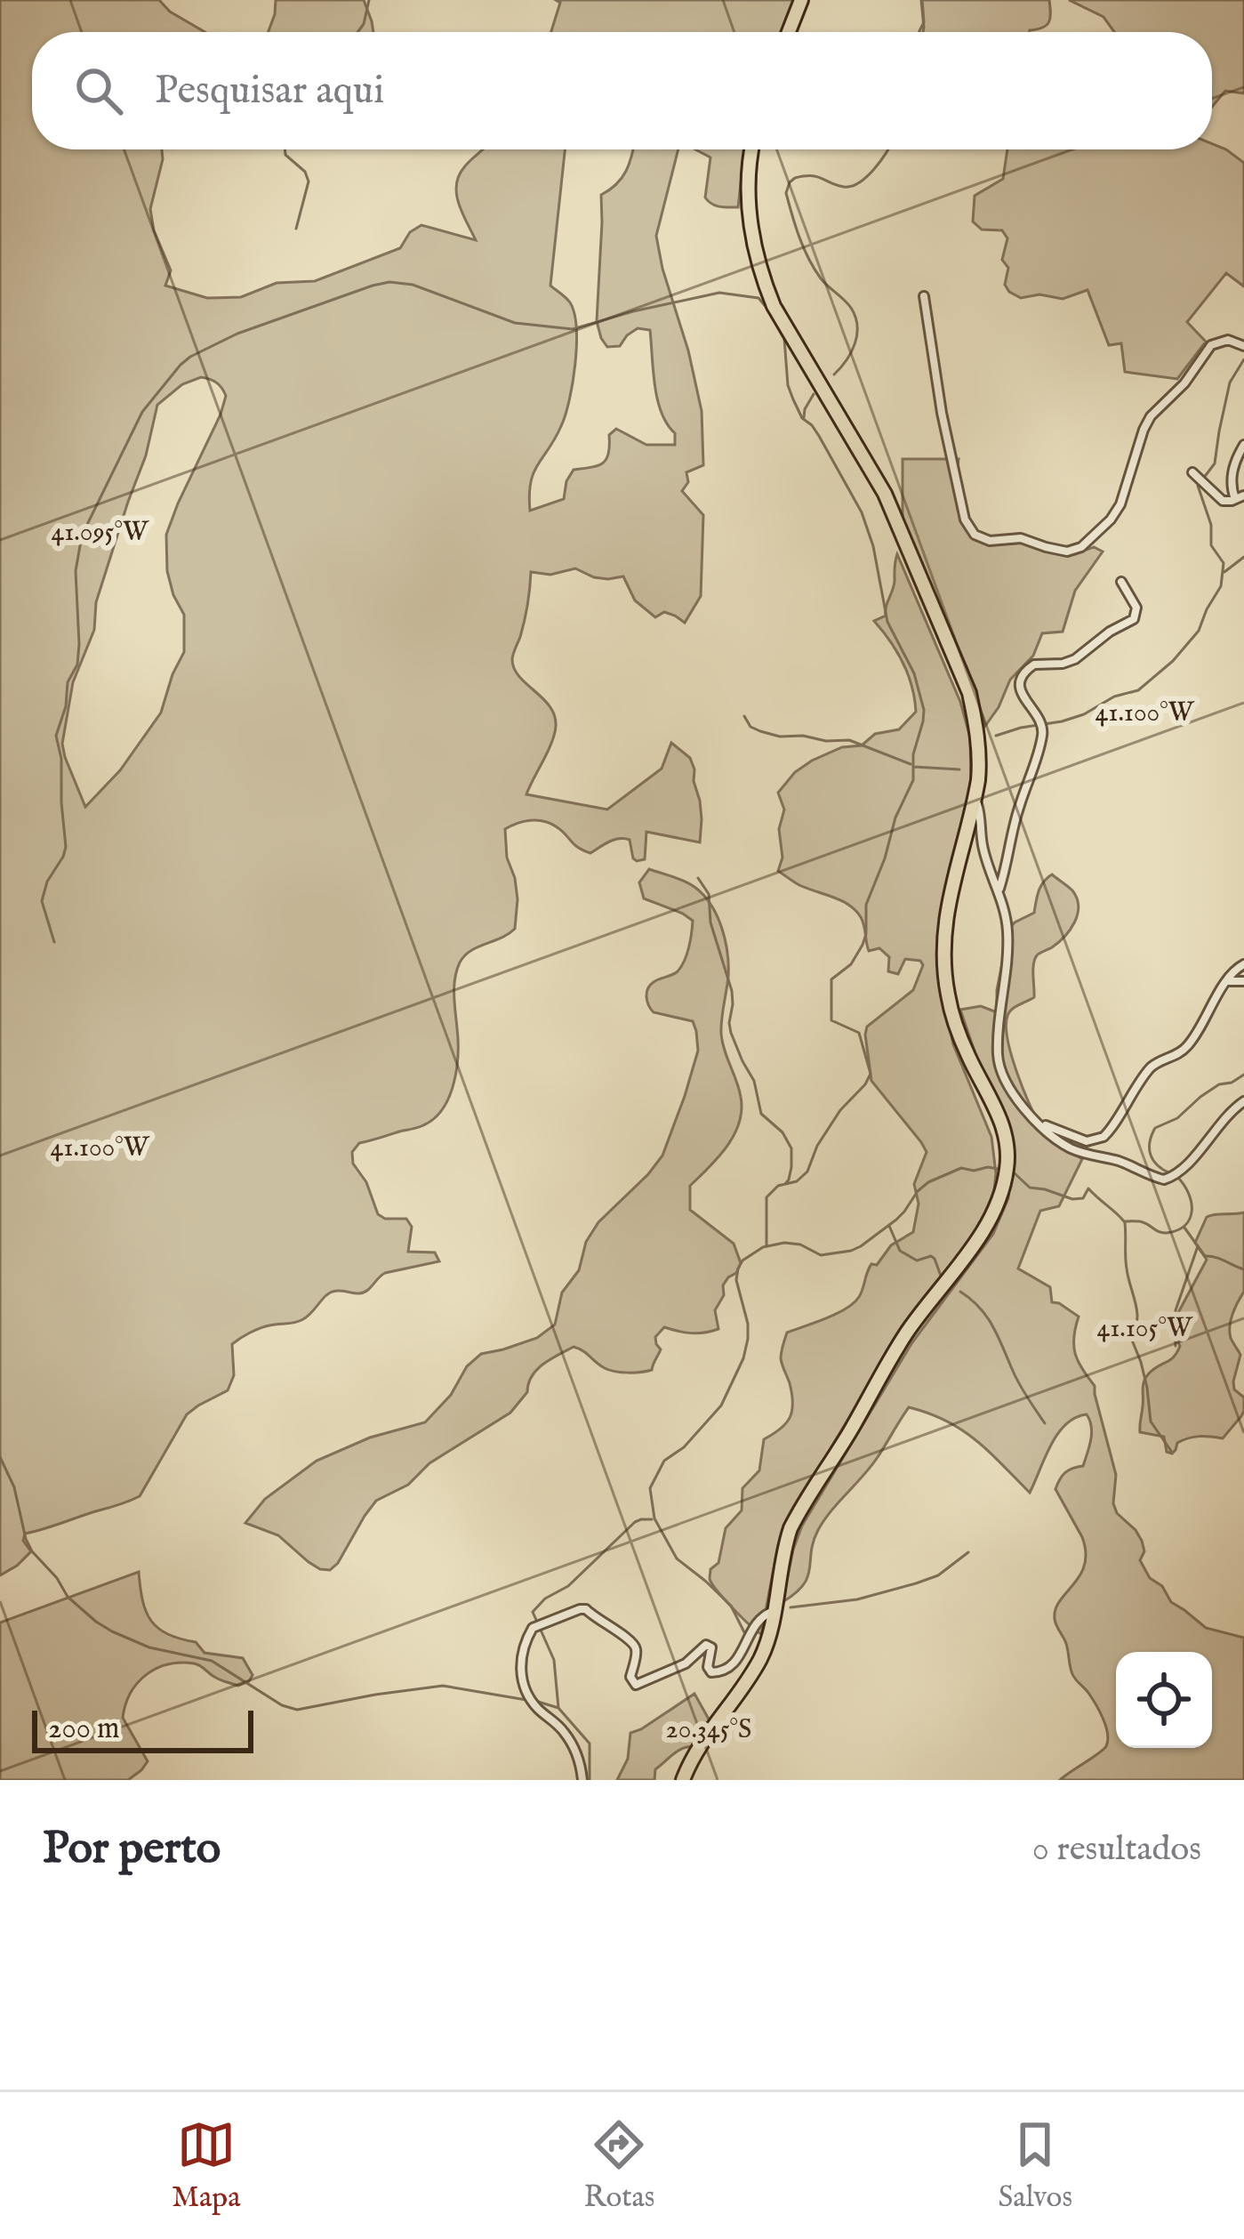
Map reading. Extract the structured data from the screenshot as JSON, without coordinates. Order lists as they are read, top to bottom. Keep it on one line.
{"scale_bar":"200 m","page":{"search":"Pesquisar aqui","scale":"200 m","heading":["Por perto","0 resultados"],"nav":["Mapa","Rotas","Salvos"]},"coordinates":["41.095°W","41.100°W","41.105°W","20.345°S"]}
